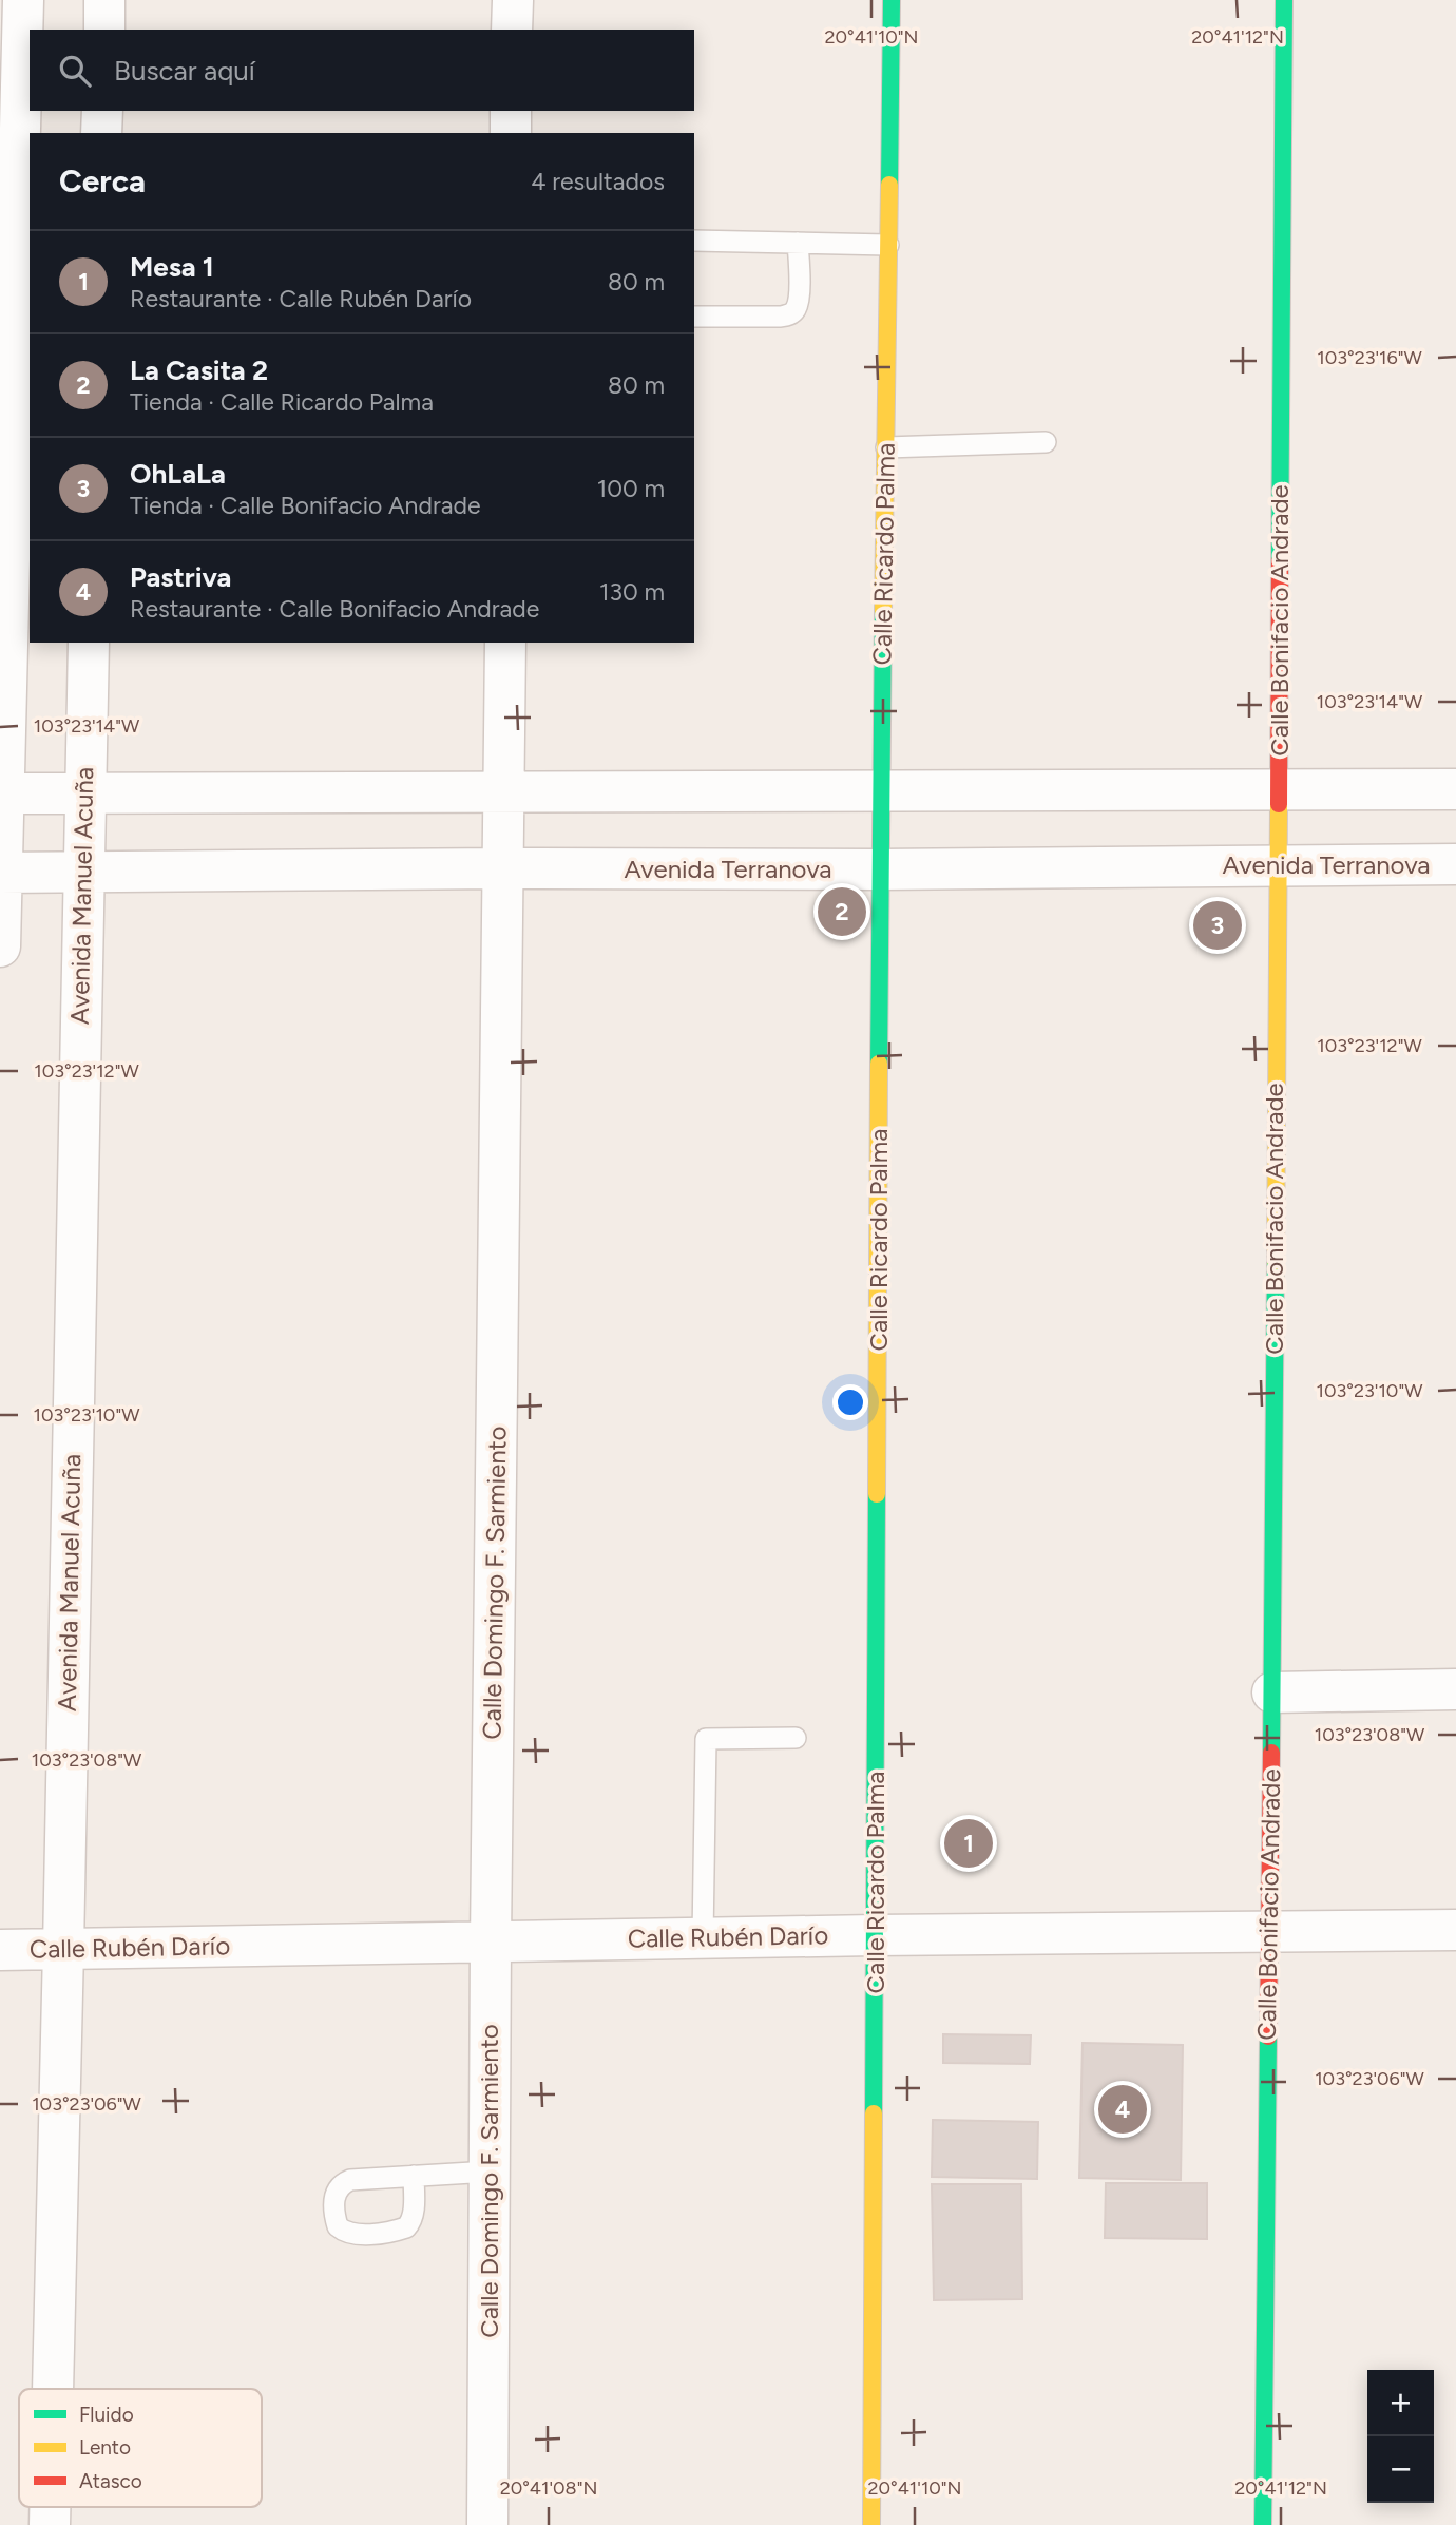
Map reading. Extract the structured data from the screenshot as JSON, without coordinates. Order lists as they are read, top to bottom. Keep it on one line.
{"streets":{"street":["Calle Ricardo Palma","Calle Bonifacio Andrade","Avenida Terranova","Avenida Manuel Acuña","Calle Domingo F. Sarmiento","Calle Rubén Darío"]},"crossings":[["Calle Ricardo Palma","Avenida Terranova"],["Calle Ricardo Palma","Calle Rubén Darío"],["Calle Bonifacio Andrade","Avenida Terranova"],["Calle Bonifacio Andrade","Calle Rubén Darío"],["Avenida Terranova","Avenida Manuel Acuña"],["Avenida Terranova","Calle Domingo F. Sarmiento"],["Avenida Manuel Acuña","Calle Rubén Darío"],["Calle Domingo F. Sarmiento","Calle Rubén Darío"]],"legend":["Fluido","Lento","Atasco"],"page":{"search":"Buscar aquí","heading":["Cerca","4 resultados"],"list":[{"mark":"1","name":"Mesa 1","note":"Restaurante · Calle Rubén Darío","value":"80 m"},{"mark":"2","name":"La Casita 2","note":"Tienda · Calle Ricardo Palma","value":"80 m"},{"mark":"3","name":"OhLaLa","note":"Tienda · Calle Bonifacio Andrade","value":"100 m"},{"mark":"4","name":"Pastriva","note":"Restaurante · Calle Bonifacio Andrade","value":"130 m"}],"pins":["2","3","1","4"],"map_buttons":["+","−"]},"coordinates":["20°41'10\"N","20°41'12\"N","103°23'16\"W","103°23'14\"W","103°23'12\"W","103°23'10\"W","103°23'08\"W","103°23'06\"W","20°41'08\"N"]}
